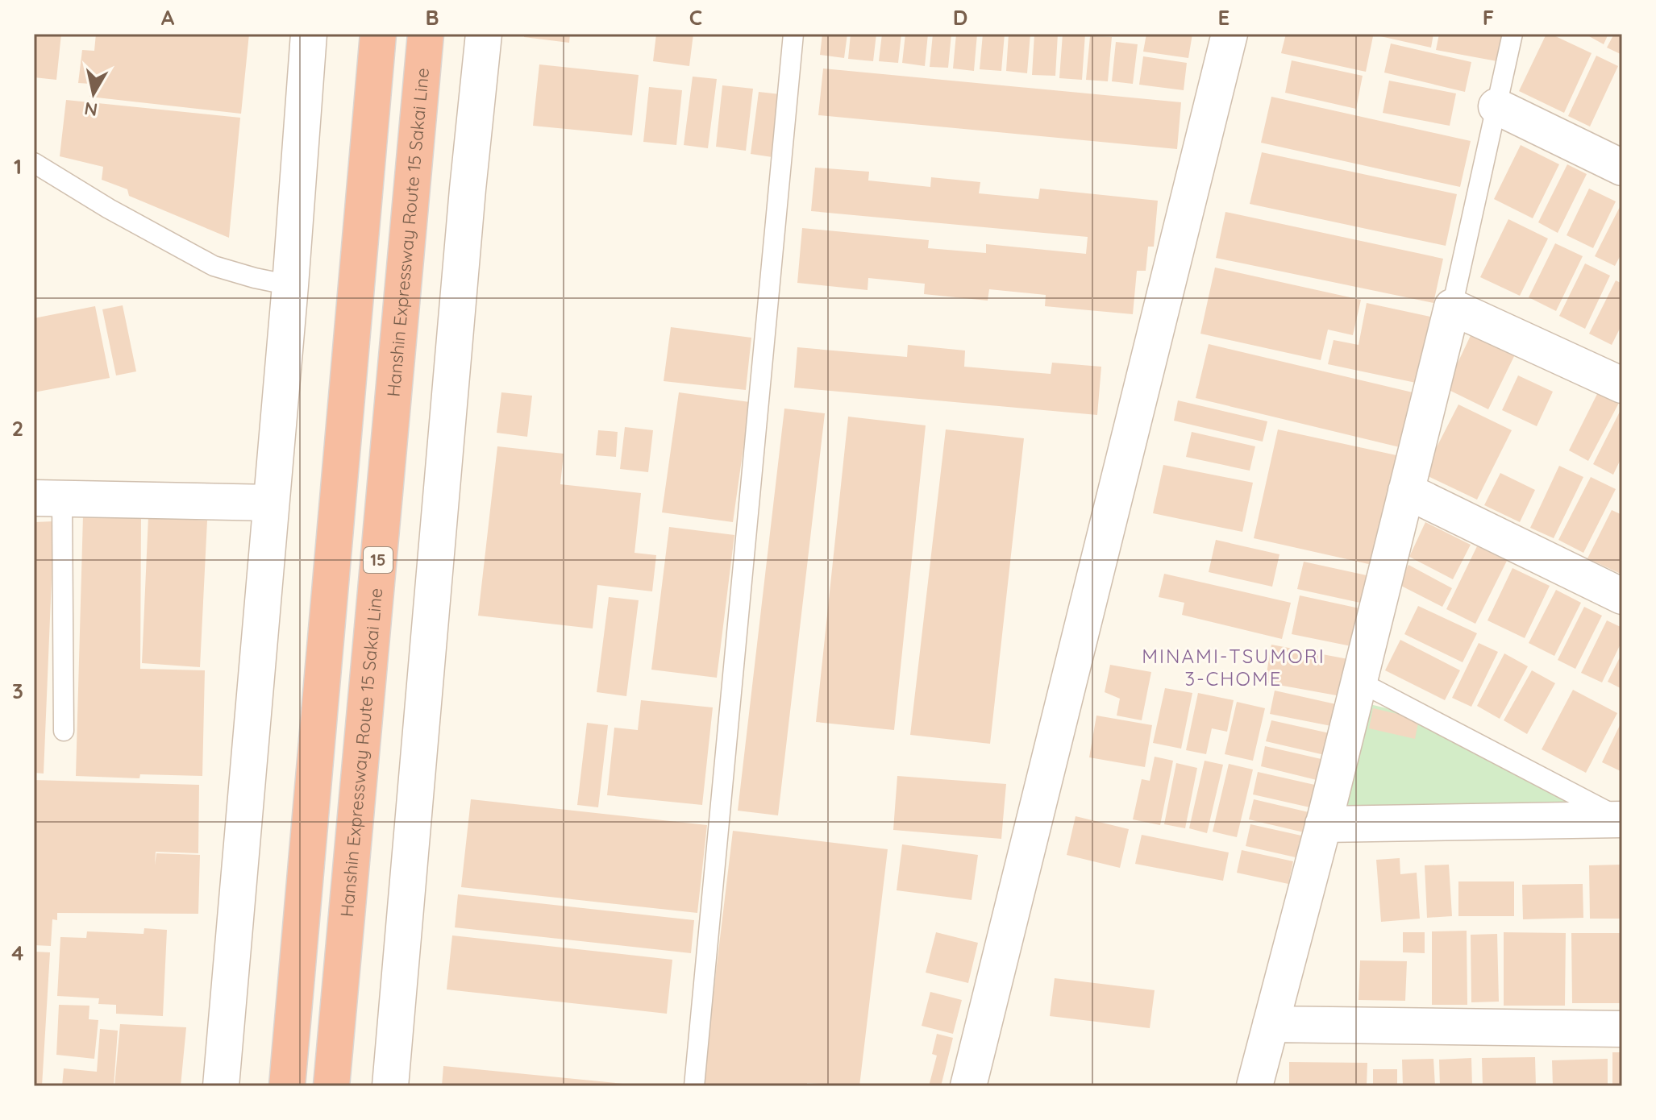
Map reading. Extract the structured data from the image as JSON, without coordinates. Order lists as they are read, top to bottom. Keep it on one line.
{"streets":{"highway":["Hanshin Expressway Route 15 Sakai Line","15"]},"districts":["MINAMI-TSUMORI 3-CHOME"],"north":"bottom","grid":{"columns":["A","B","C","D","E","F"],"rows":["1","2","3","4"]}}
